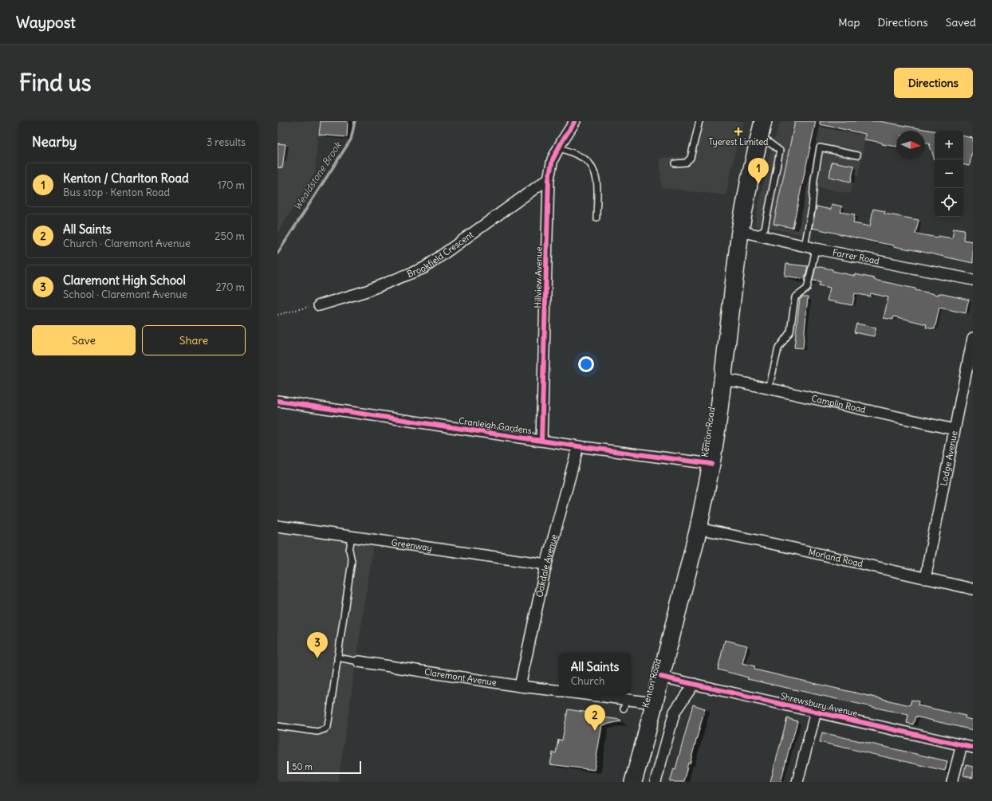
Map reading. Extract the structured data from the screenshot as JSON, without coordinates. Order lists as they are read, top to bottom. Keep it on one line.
{"streets":{"main road":["Kenton Road"],"street":["Brookfield Crescent","Farrer Road","Hillview Avenue","Camplin Road","Cranleigh Gardens","Lodge Avenue","Greenway","Morland Road","Oakdale Avenue","Claremont Avenue","Shrewsbury Avenue"]},"crossings":[["Brookfield Crescent","Hillview Avenue"],["Farrer Road","Kenton Road"],["Hillview Avenue","Cranleigh Gardens"],["Camplin Road","Kenton Road"],["Camplin Road","Lodge Avenue"],["Cranleigh Gardens","Kenton Road"],["Cranleigh Gardens","Oakdale Avenue"],["Kenton Road","Morland Road"],["Kenton Road","Shrewsbury Avenue"],["Lodge Avenue","Morland Road"],["Greenway","Oakdale Avenue"],["Oakdale Avenue","Claremont Avenue"]],"water":["Wealdstone Brook"],"places":{"health":["Tyerest Limited"]},"scale_bar":"50 m","north":"right","page":{"header":"Waypost","nav":["Map","Directions","Saved"],"buttons":["Directions",["Save","Share"]],"title":"Find us","heading":["Nearby","3 results"],"map_buttons":["+","−"],"pins":["1","3","2"],"list":[{"mark":"1","name":"Kenton / Charlton Road","note":"Bus stop · Kenton Road","value":"170 m"},{"mark":"2","name":"All Saints","note":"Church · Claremont Avenue","value":"250 m"},{"mark":"3","name":"Claremont High School","note":"School · Claremont Avenue","value":"270 m"}],"popup":["All Saints","Church"],"scale":"50 m"}}
